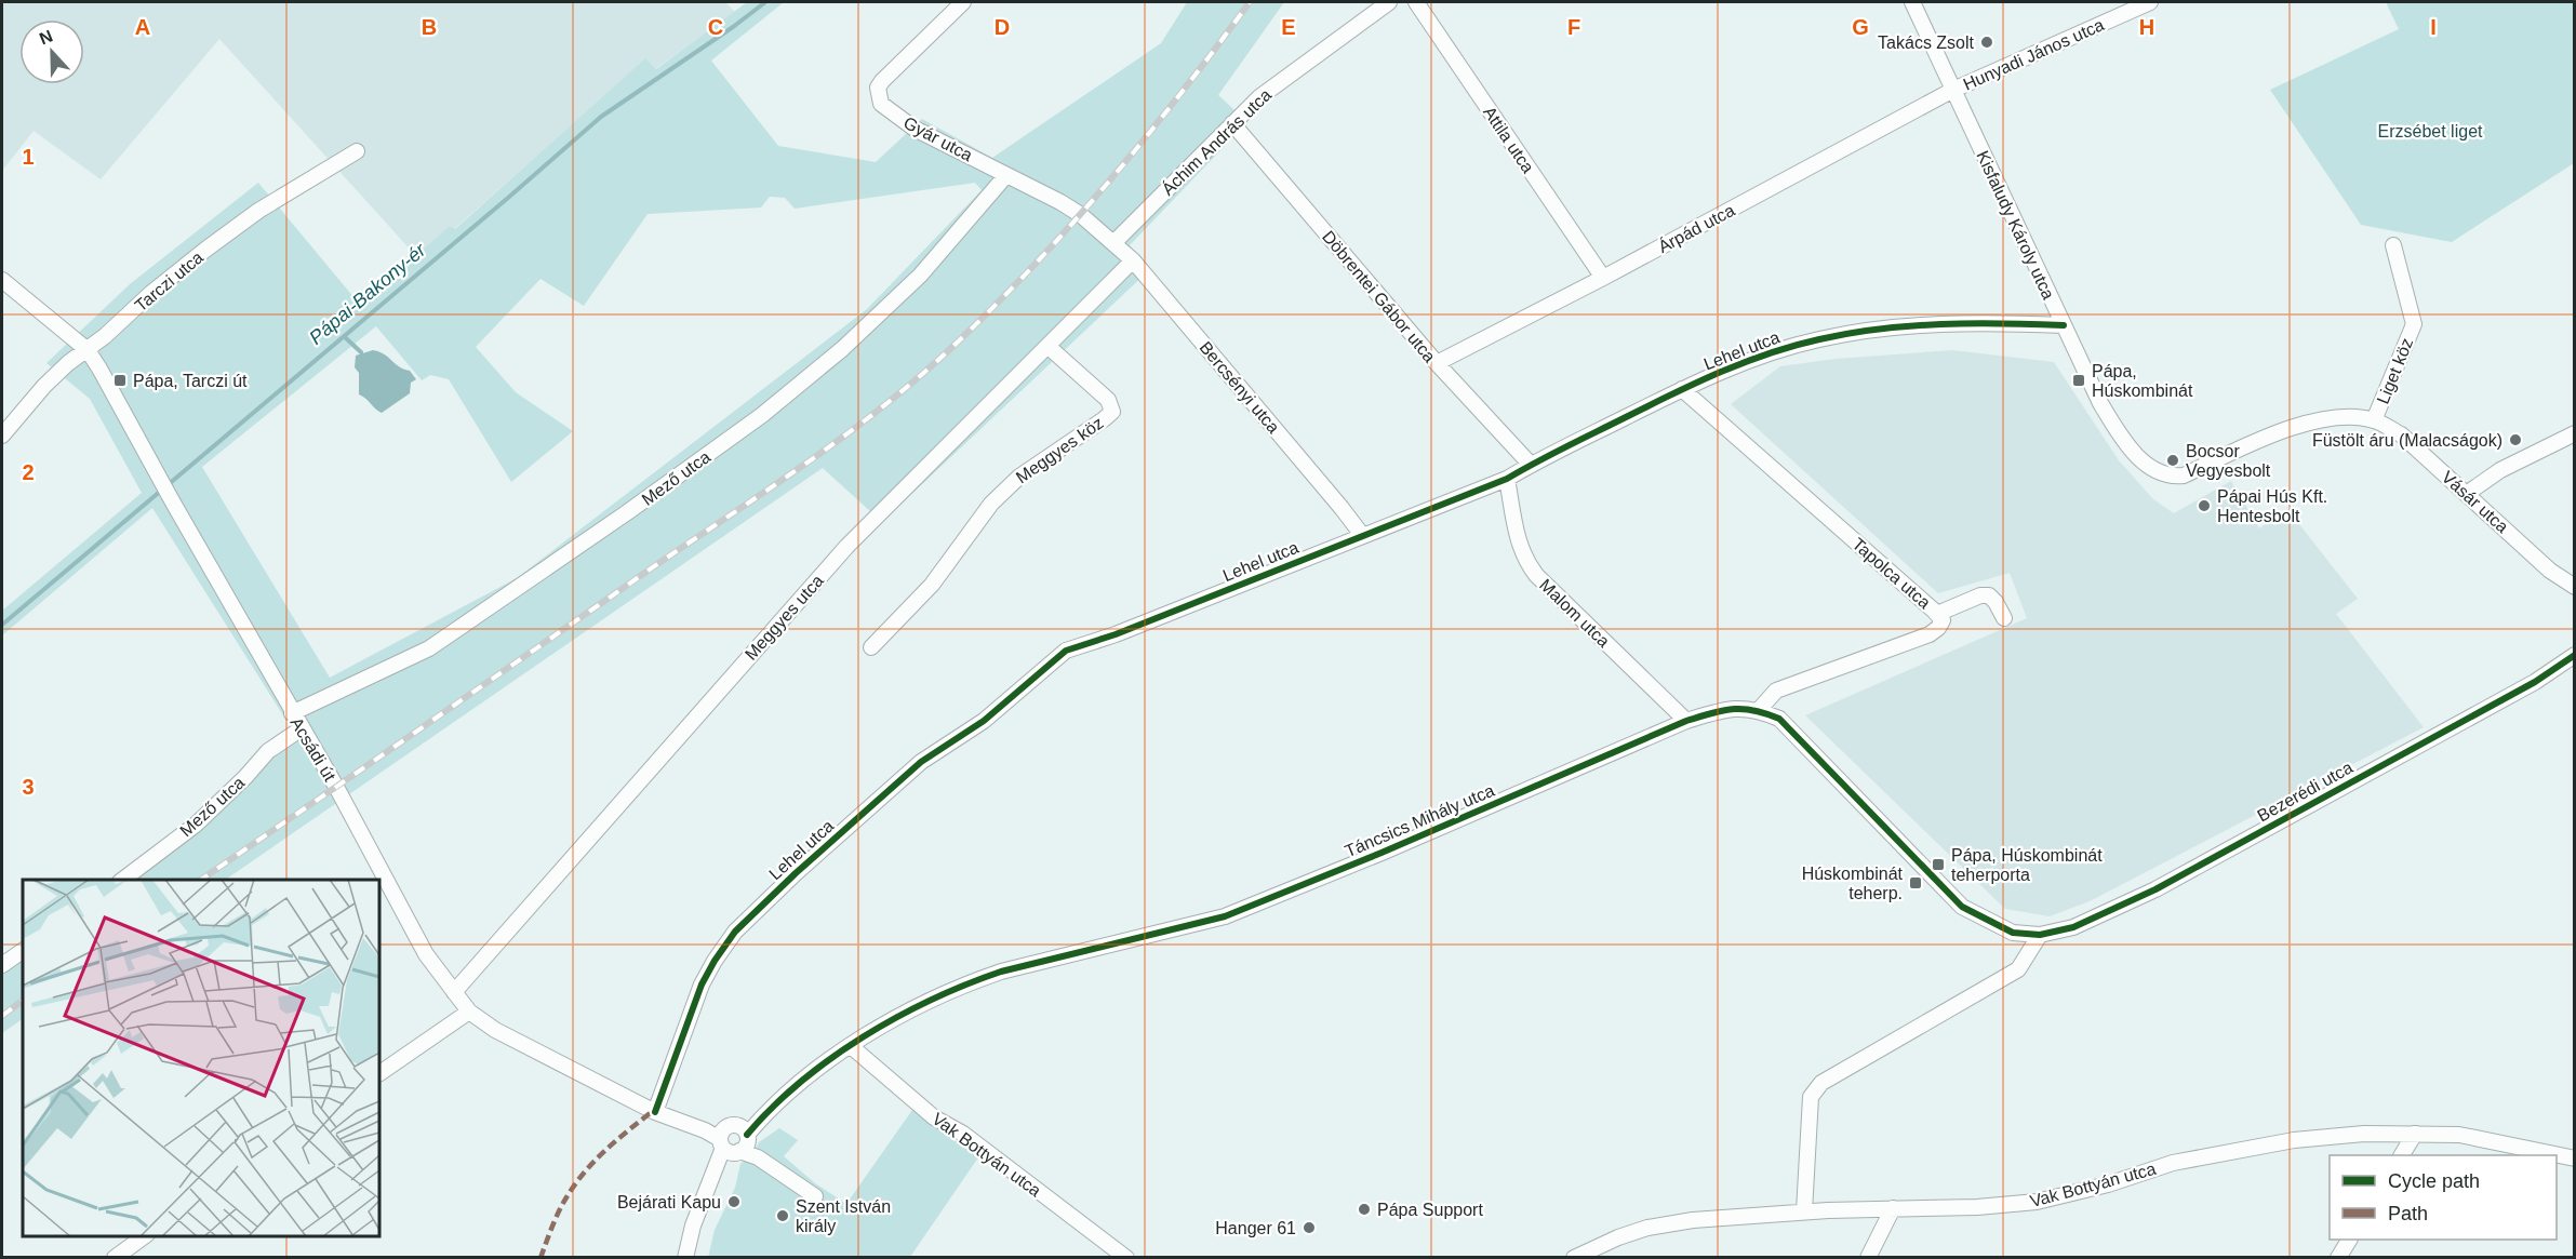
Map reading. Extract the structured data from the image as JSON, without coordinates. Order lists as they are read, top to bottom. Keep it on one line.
{"streets":{"street":["Hunyadi János utca","Gyár utca","Attila utca","Áchim András utca","Kisfaludy Károly utca","Árpád utca","Tarczi utca","Döbrentei Gábor utca","Lehel utca","Liget köz","Bercsényi utca","Meggyes köz","Mező utca","Vásár utca","Tapolca utca","Malom utca","Meggyes utca","Acsádi út","Bezerédi utca","Táncsics Mihály utca","Vak Bottyán utca"]},"crossings":[["Hunyadi János utca","Kisfaludy Károly utca"],["Hunyadi János utca","Árpád utca"],["Gyár utca","Áchim András utca"],["Gyár utca","Bercsényi utca"],["Gyár utca","Mező utca"],["Attila utca","Árpád utca"],["Áchim András utca","Döbrentei Gábor utca"],["Áchim András utca","Bercsényi utca"],["Kisfaludy Károly utca","Árpád utca"],["Kisfaludy Károly utca","Lehel utca"],["Kisfaludy Károly utca","Liget köz"],["Kisfaludy Károly utca","Vásár utca"],["Árpád utca","Döbrentei Gábor utca"],["Tarczi utca","Acsádi út"],["Döbrentei Gábor utca","Lehel utca"],["Lehel utca","Bercsényi utca"],["Lehel utca","Tapolca utca"],["Lehel utca","Malom utca"],["Lehel utca","Acsádi út"],["Liget köz","Vásár utca"],["Bercsényi utca","Meggyes utca"],["Meggyes köz","Meggyes utca"],["Mező utca","Acsádi út"],["Tapolca utca","Táncsics Mihály utca"],["Malom utca","Táncsics Mihály utca"],["Meggyes utca","Acsádi út"],["Acsádi út","Táncsics Mihály utca"],["Bezerédi utca","Táncsics Mihály utca"],["Táncsics Mihály utca","Vak Bottyán utca"]],"water":["Pápai-Bakony-ér"],"parks":["Erzsébet liget"],"places":{"other":["Takács Zsolt","Füstölt áru (Malacságok)","Bocsor Vegyesbolt","Pápai Hús Kft. Hentesbolt","Bejárati Kapu","Pápa Support","Szent István király","Hanger 61"],"transit":["Pápa, Tarczi út","Pápa, Húskombinát","Pápa, Húskombinát teherporta","Húskombinát teherp."]},"legend":["Cycle path","Path"],"north":"top","grid":{"columns":["A","B","C","D","E","F","G","H","I"],"rows":["1","2","3"]}}
